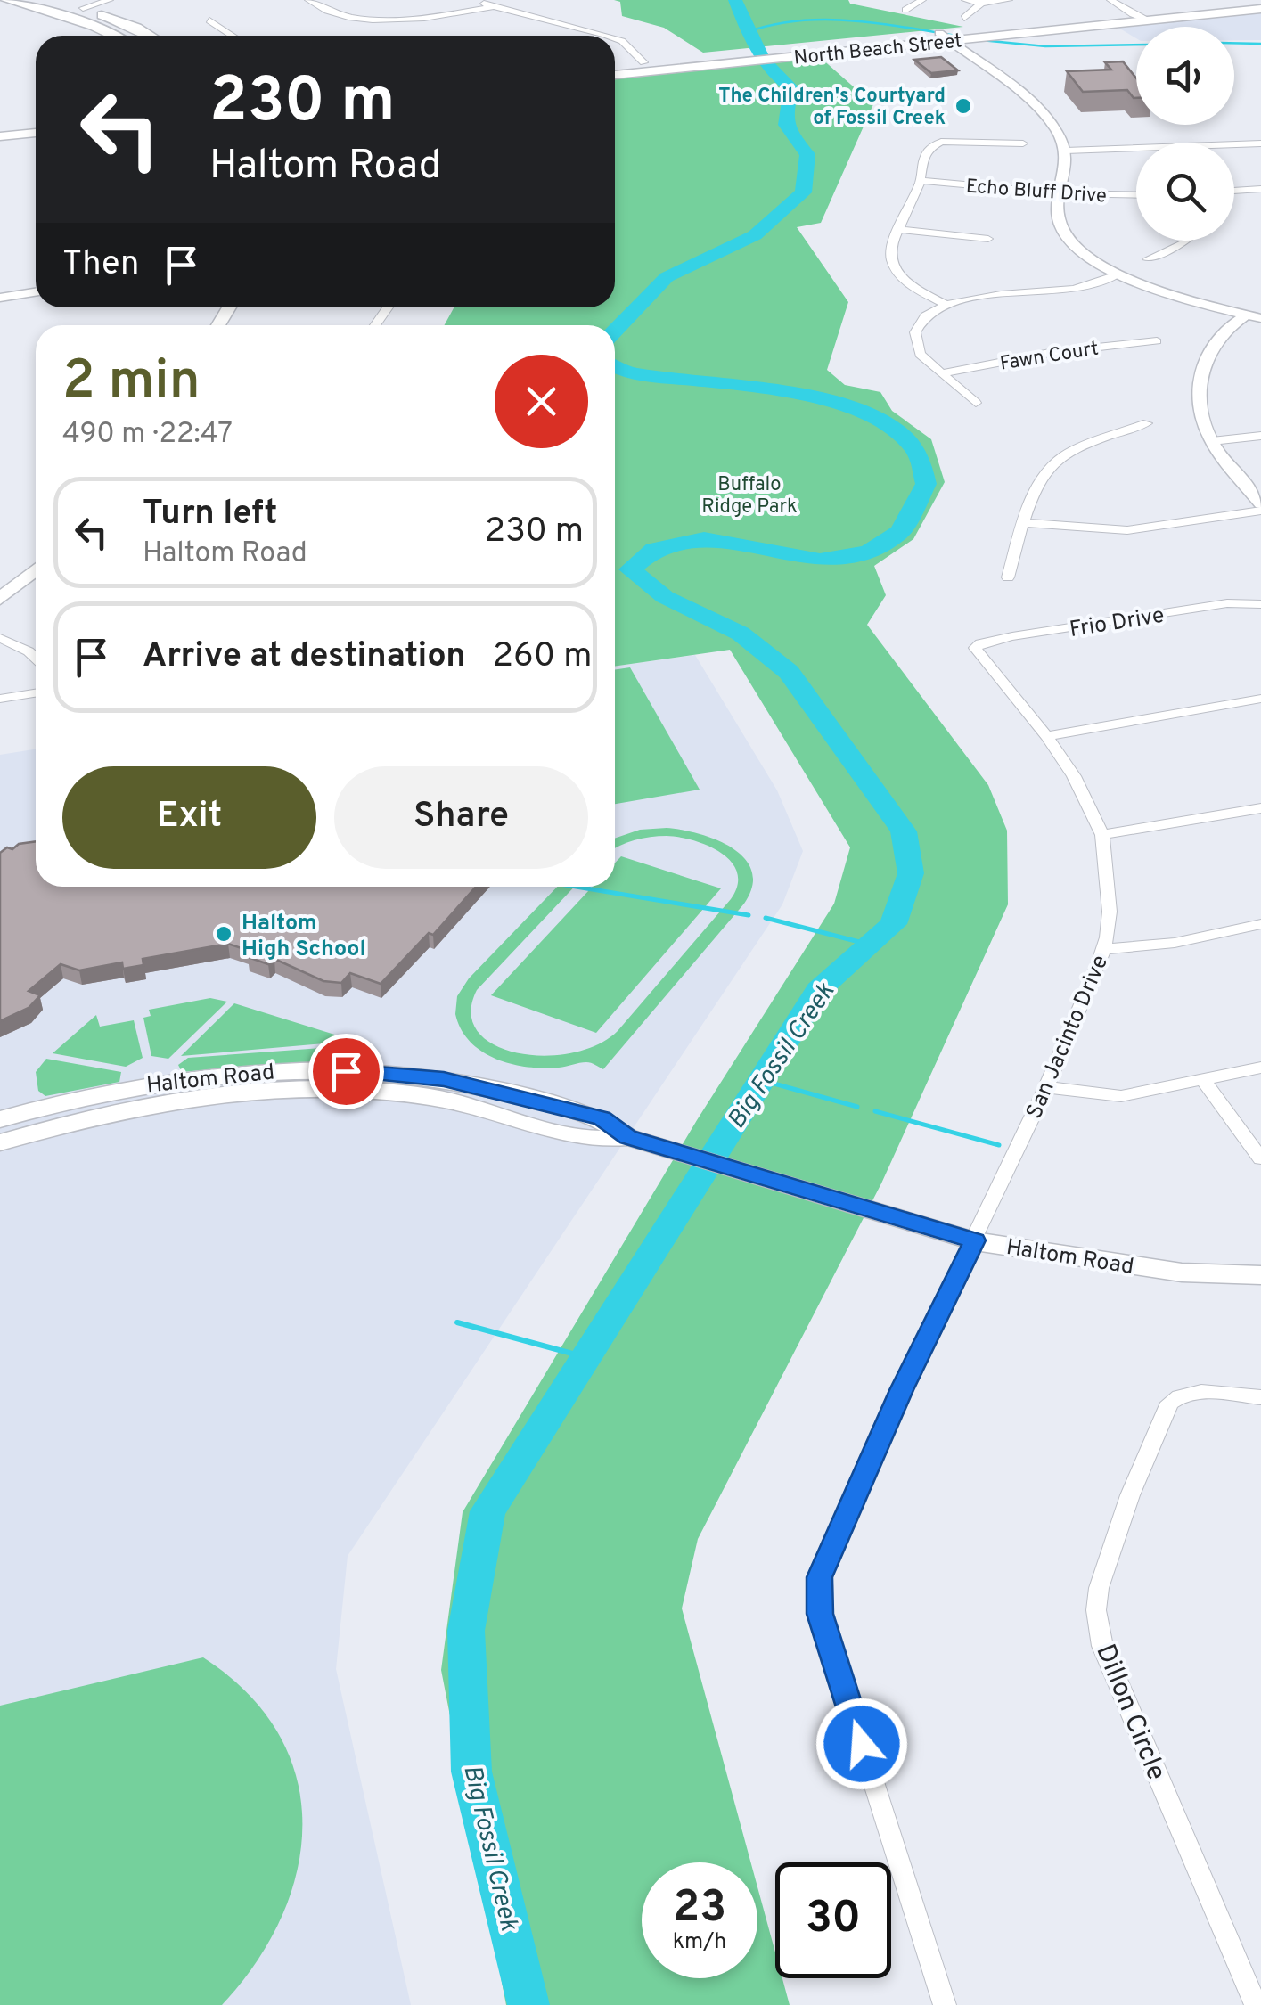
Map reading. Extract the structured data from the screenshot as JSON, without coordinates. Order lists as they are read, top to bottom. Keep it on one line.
{"streets":{"main road":["North Beach Street","Haltom Road"],"street":["Echo Bluff Drive","Fawn Court","Frio Drive","San Jacinto Drive","Dillon Circle"]},"crossings":[["Frio Drive","San Jacinto Drive"],["San Jacinto Drive","Haltom Road"]],"water":["Big Fossil Creek"],"parks":["Buffalo Ridge Park"],"places":["The Children's Courtyard of Fossil Creek","Haltom High School"],"page":{"turn":["230 m","Haltom Road"],"then":"Then","heading":["2 min","490 m · 22:47"],"list":[{"name":"Turn left","note":"Haltom Road","value":"230 m"},{"name":"Arrive at destination","value":"260 m"}],"buttons":["Exit","Share"],"speed":"23 km/h","limit":"30"}}
